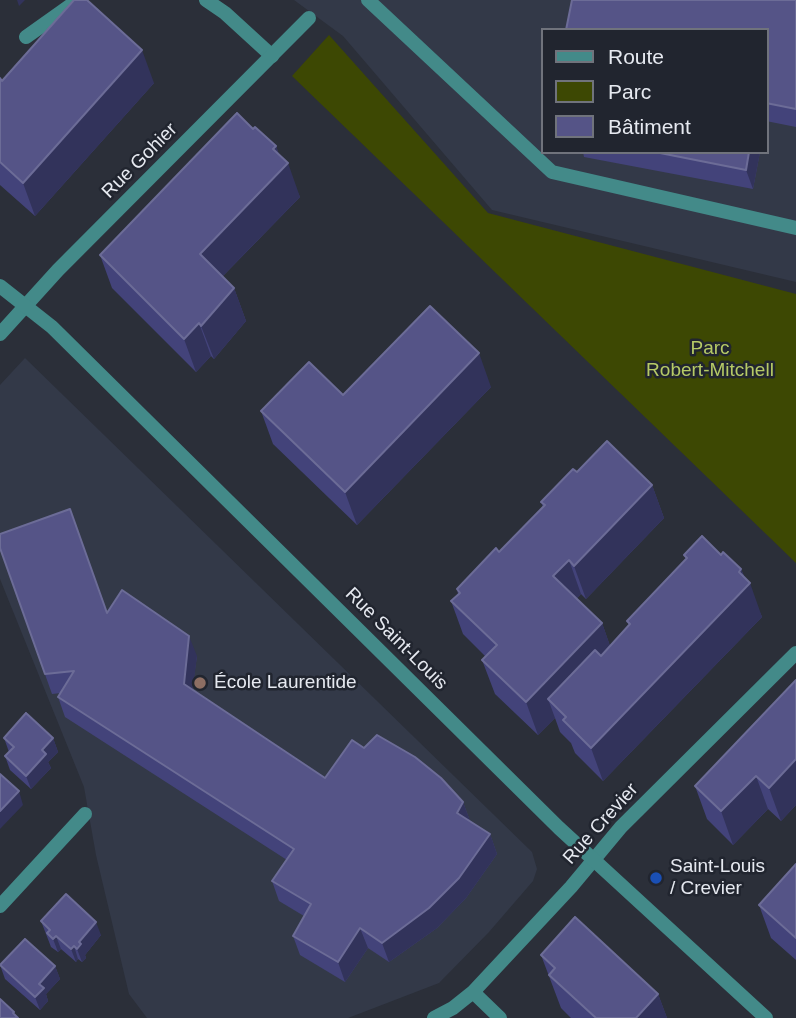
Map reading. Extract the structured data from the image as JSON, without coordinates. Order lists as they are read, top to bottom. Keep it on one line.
{"streets":{"street":["Rue Gohier","Rue Saint-Louis","Rue Crevier"]},"crossings":[["Rue Gohier","Rue Saint-Louis"],["Rue Saint-Louis","Rue Crevier"]],"parks":["Parc Robert-Mitchell"],"places":["École Laurentide","Saint-Louis / Crevier"],"legend":["Route","Parc","Bâtiment"]}
